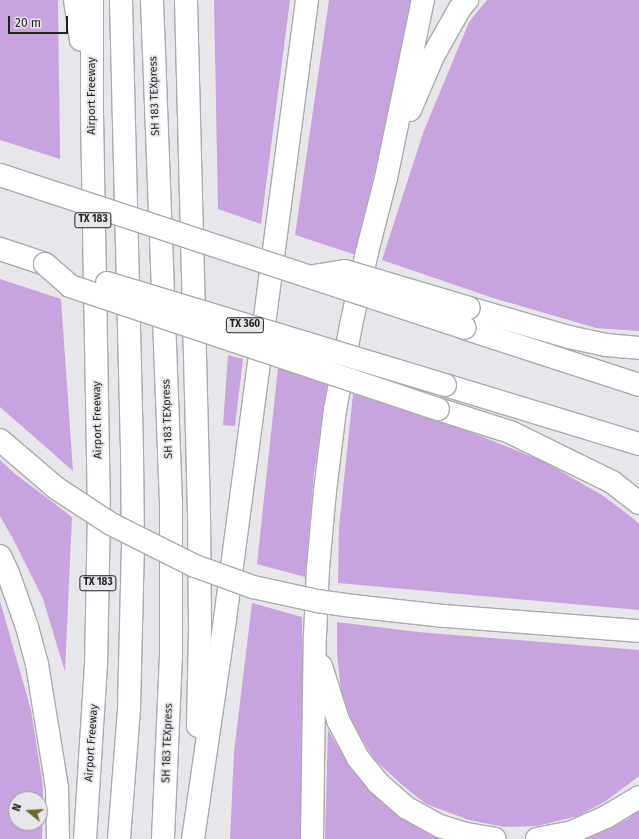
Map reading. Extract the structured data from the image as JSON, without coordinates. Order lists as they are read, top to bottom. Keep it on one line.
{"streets":{"highway":["Airport Freeway","SH 183 TEXpress","TX 183","TX 360"]},"scale_bar":"20 m","north":"left"}
